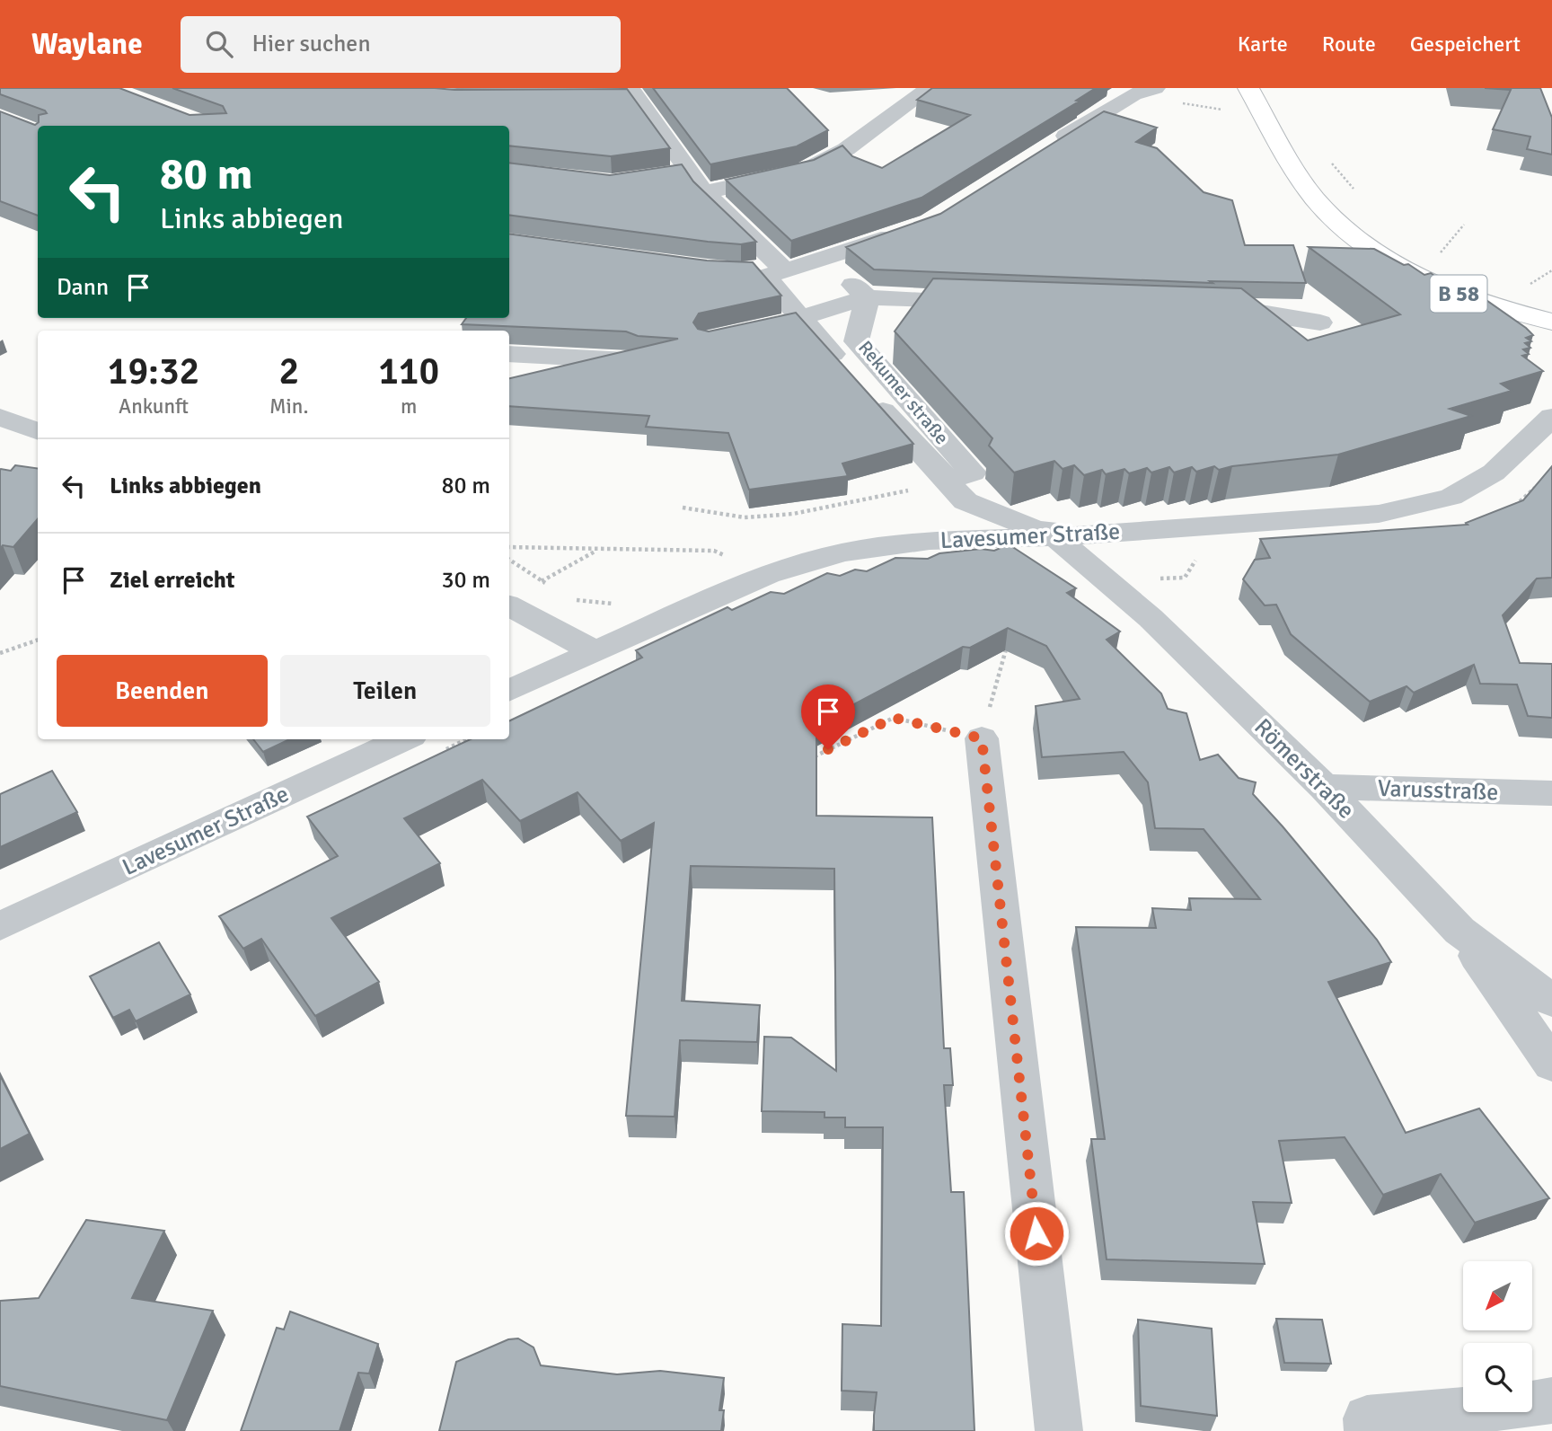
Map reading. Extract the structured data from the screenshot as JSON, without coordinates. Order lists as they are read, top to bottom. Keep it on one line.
{"streets":{"main road":["B 58"],"street":["Rekumer straße","Lavesumer Straße","Römerstraße","Varusstraße"]},"crossings":[["Rekumer straße","Lavesumer Straße"],["Rekumer straße","Römerstraße"],["Lavesumer Straße","Römerstraße"],["Römerstraße","Varusstraße"]],"north":"bottom left","page":{"header":"Waylane","search":"Hier suchen","nav":["Karte","Route","Gespeichert"],"turn":["80 m","Links abbiegen"],"then":"Dann","eta":["19:32","Ankunft","2","Min.","110","m"],"list":[{"name":"Links abbiegen","value":"80 m"},{"name":"Ziel erreicht","value":"30 m"}],"buttons":["Beenden","Teilen"]}}
